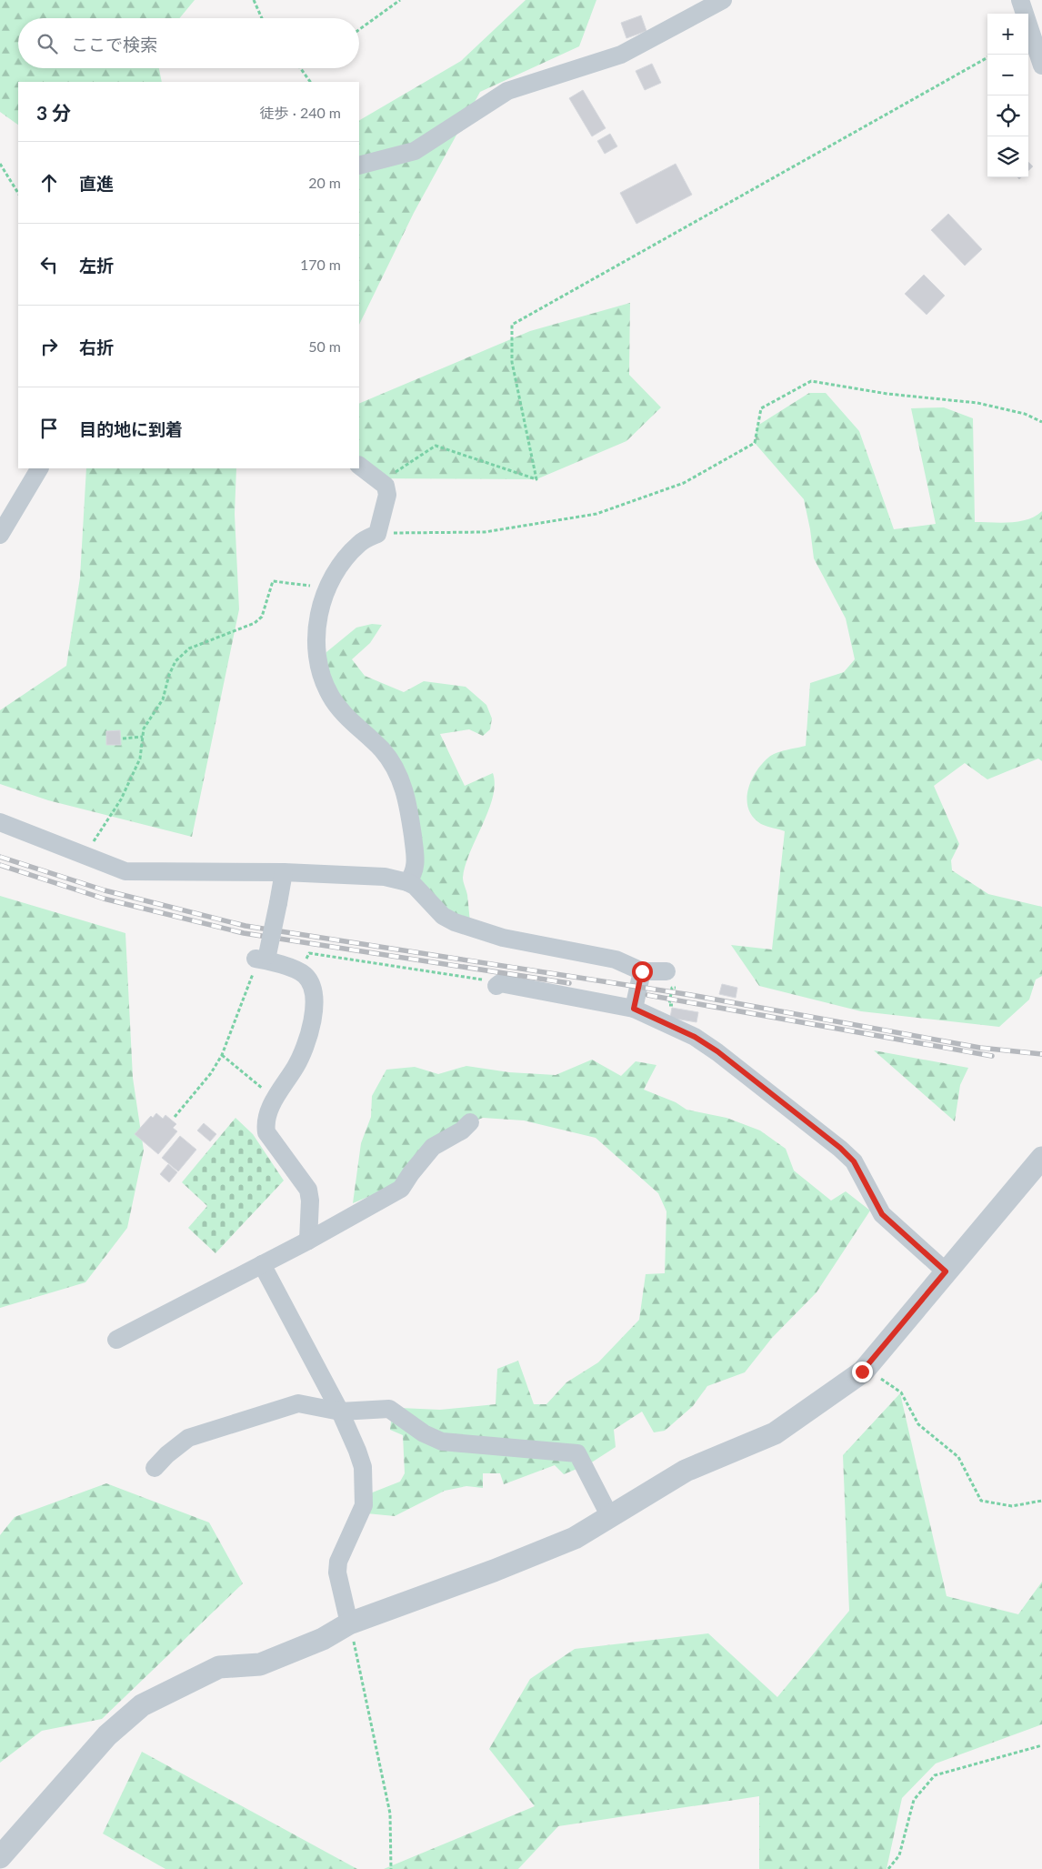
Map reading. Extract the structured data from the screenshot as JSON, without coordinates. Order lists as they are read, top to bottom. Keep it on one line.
{"page":{"map_buttons":["+","−"],"search":"ここで検索","heading":["3 分","徒歩 · 240 m"],"list":[["直進","20 m"],["左折","170 m"],["右折","50 m"],"目的地に到着"]}}
